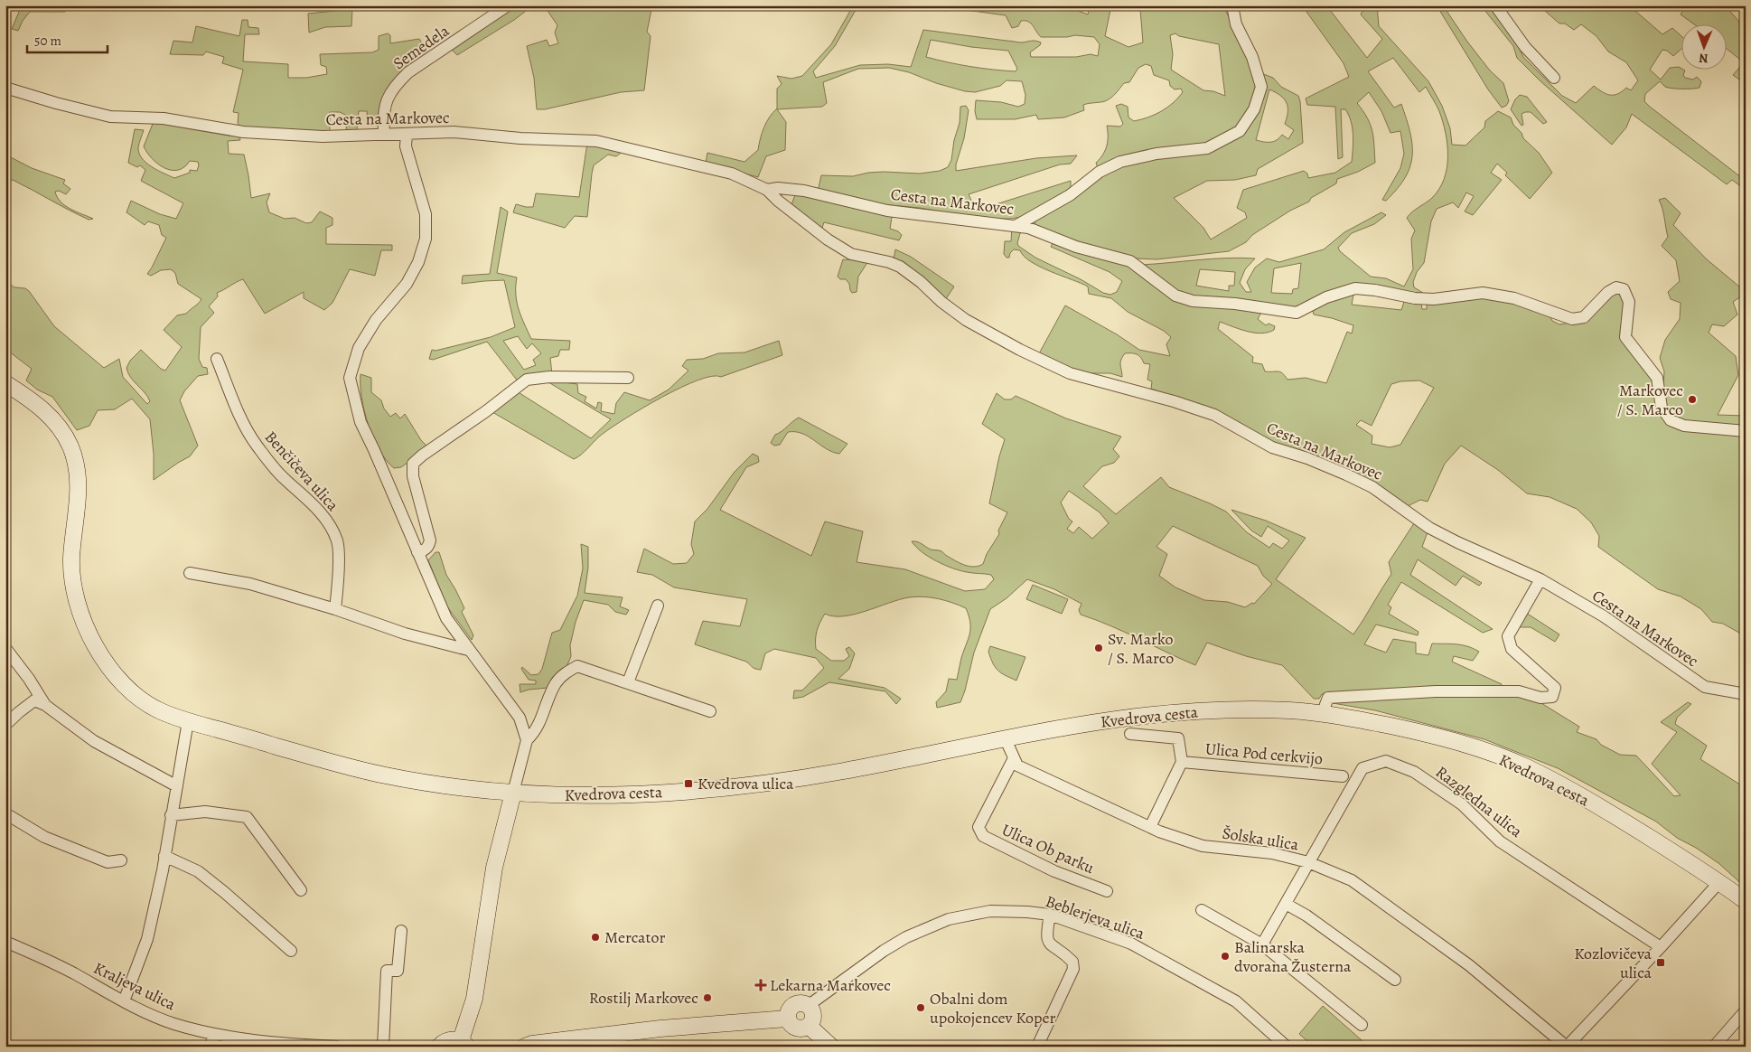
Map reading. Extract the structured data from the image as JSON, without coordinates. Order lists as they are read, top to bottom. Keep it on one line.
{"streets":{"street":["Semedela","Cesta na Markovec","Benčičeva ulica","Kvedrova cesta","Ulica Pod cerkvijo","Razgledna ulica","Šolska ulica","Ulica Ob parku","Beblerjeva ulica","Kraljeva ulica"]},"crossings":[["Semedela","Cesta na Markovec"],["Kvedrova cesta","Šolska ulica"],["Ulica Pod cerkvijo","Šolska ulica"],["Razgledna ulica","Šolska ulica"],["Šolska ulica","Ulica Ob parku"]],"places":{"other":["Markovec / S. Marco","Sv. Marko / S. Marco","Mercator","Balinarska dvorana Žusterna","Rostilj Markovec","Obalni dom upokojencev Koper"],"transit":["Kvedrova ulica","Kozlovičeva ulica"],"health":["Lekarna Markovec"]},"scale_bar":"50 m","north":"bottom"}
